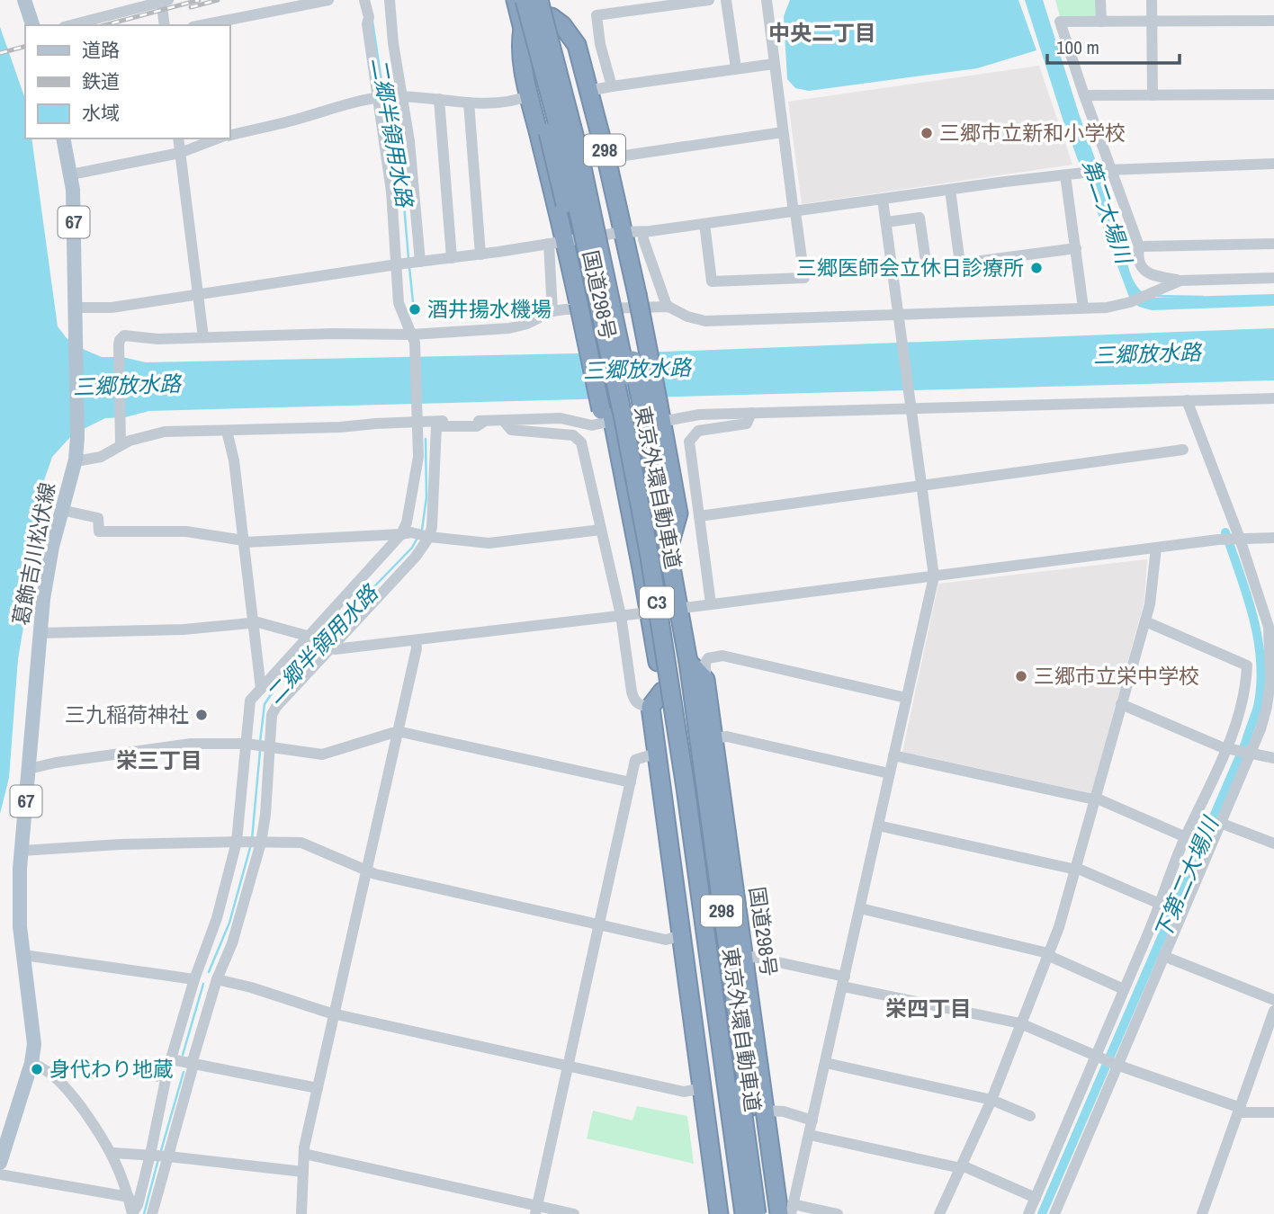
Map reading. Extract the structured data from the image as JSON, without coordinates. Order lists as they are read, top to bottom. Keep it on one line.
{"streets":{"highway":["298","国道298号","東京外環自動車道","C3"],"main road":["67","葛飾吉川松伏線"]},"districts":["中央二丁目","栄三丁目","栄四丁目"],"water":["二郷半領用水路","第二大場川","三郷放水路","下第二大場川"],"places":["三郷市立新和小学校","三郷医師会立休日診療所","酒井揚水機場","三郷市立栄中学校","三九稲荷神社","身代わり地蔵"],"legend":["道路","鉄道","水域"],"scale_bar":"100 m"}
